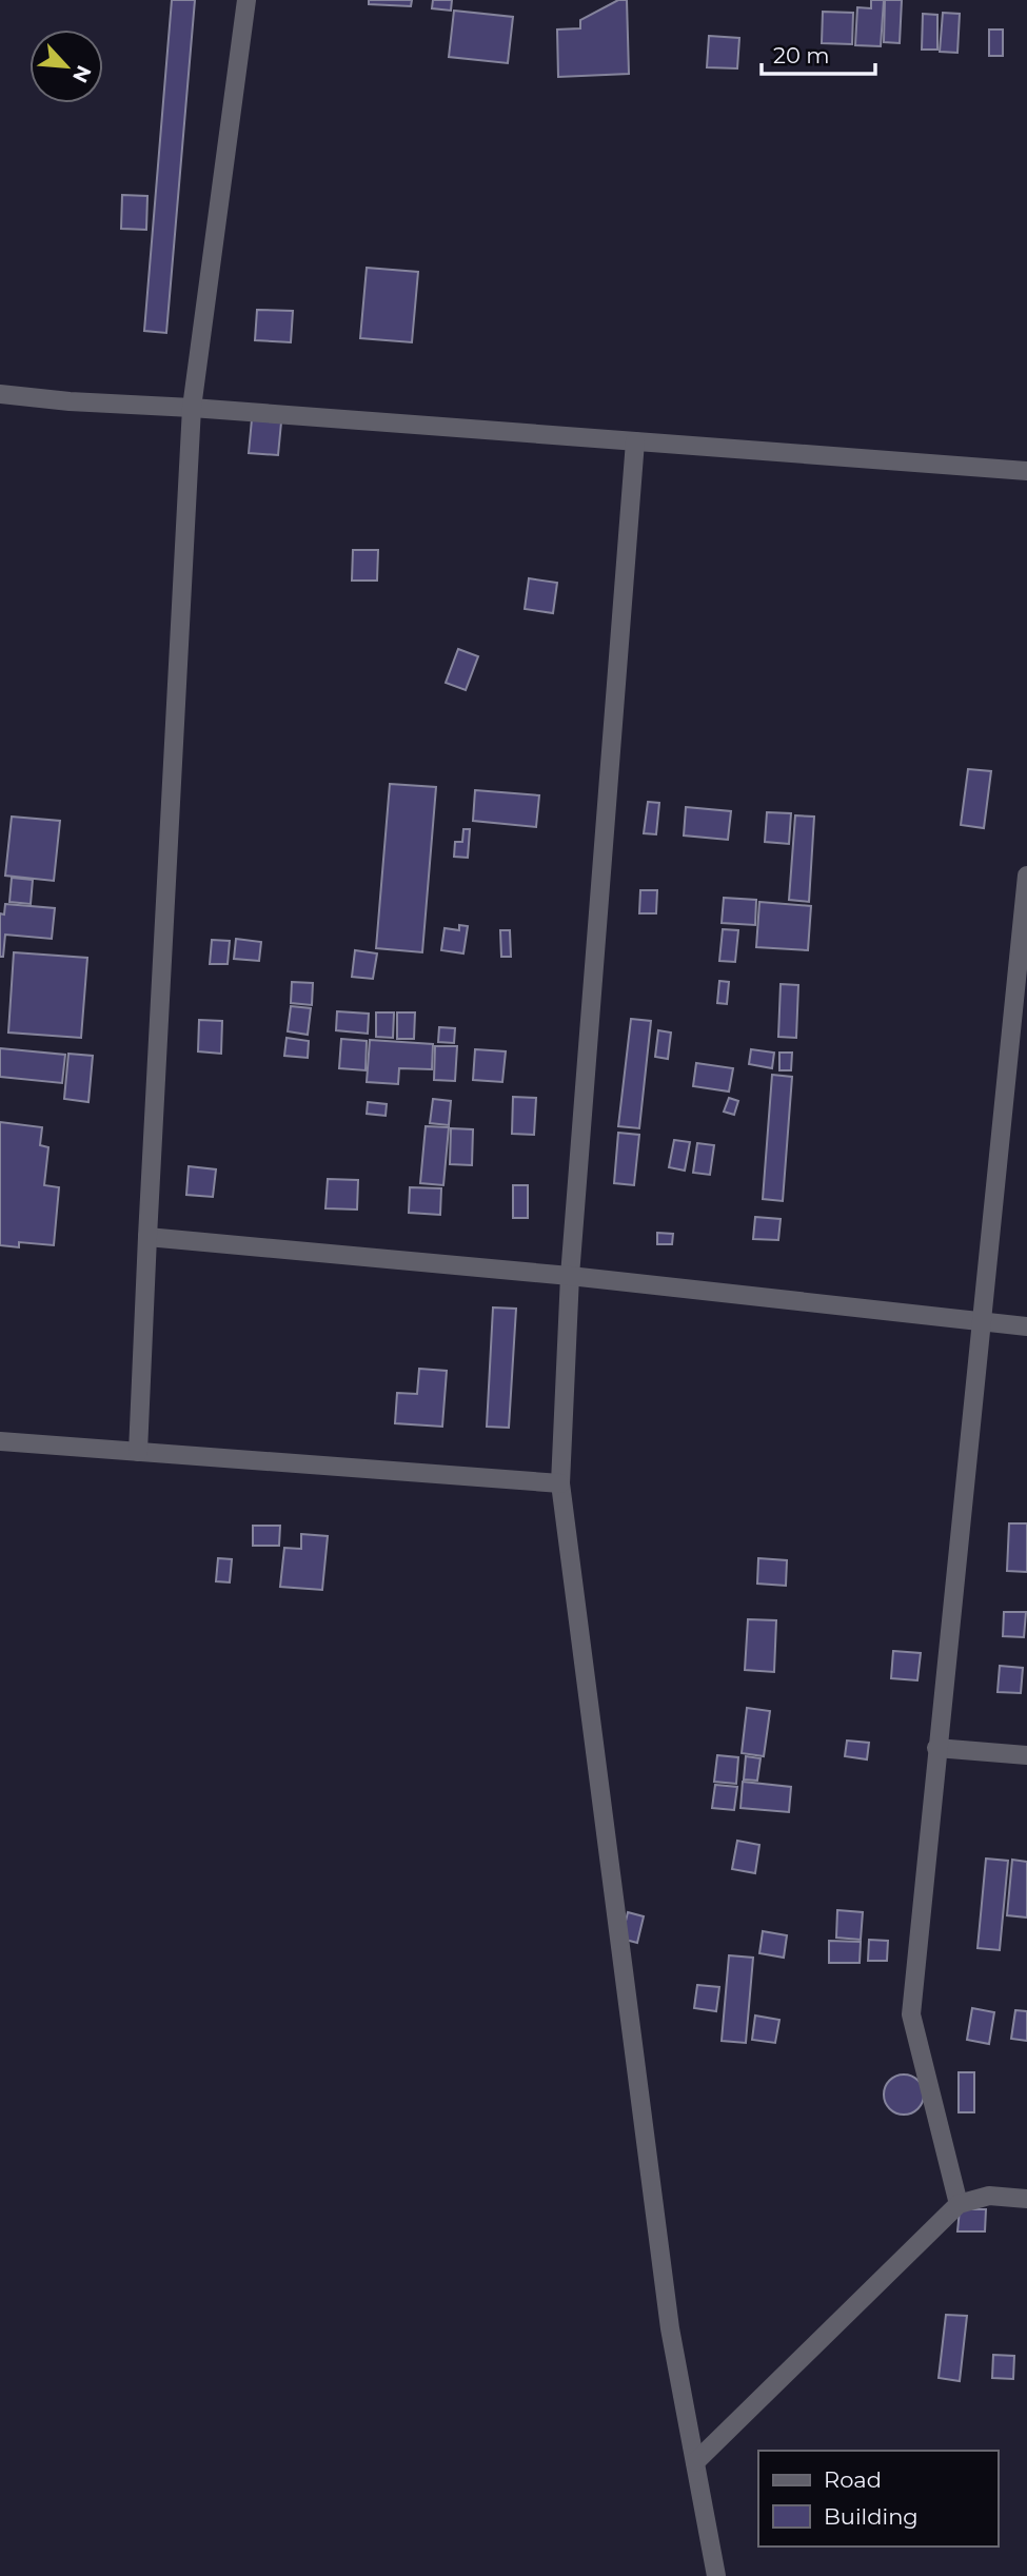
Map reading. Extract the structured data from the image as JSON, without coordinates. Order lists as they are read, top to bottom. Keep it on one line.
{"legend":["Road","Building"],"scale_bar":"20 m","north":"bottom right"}
